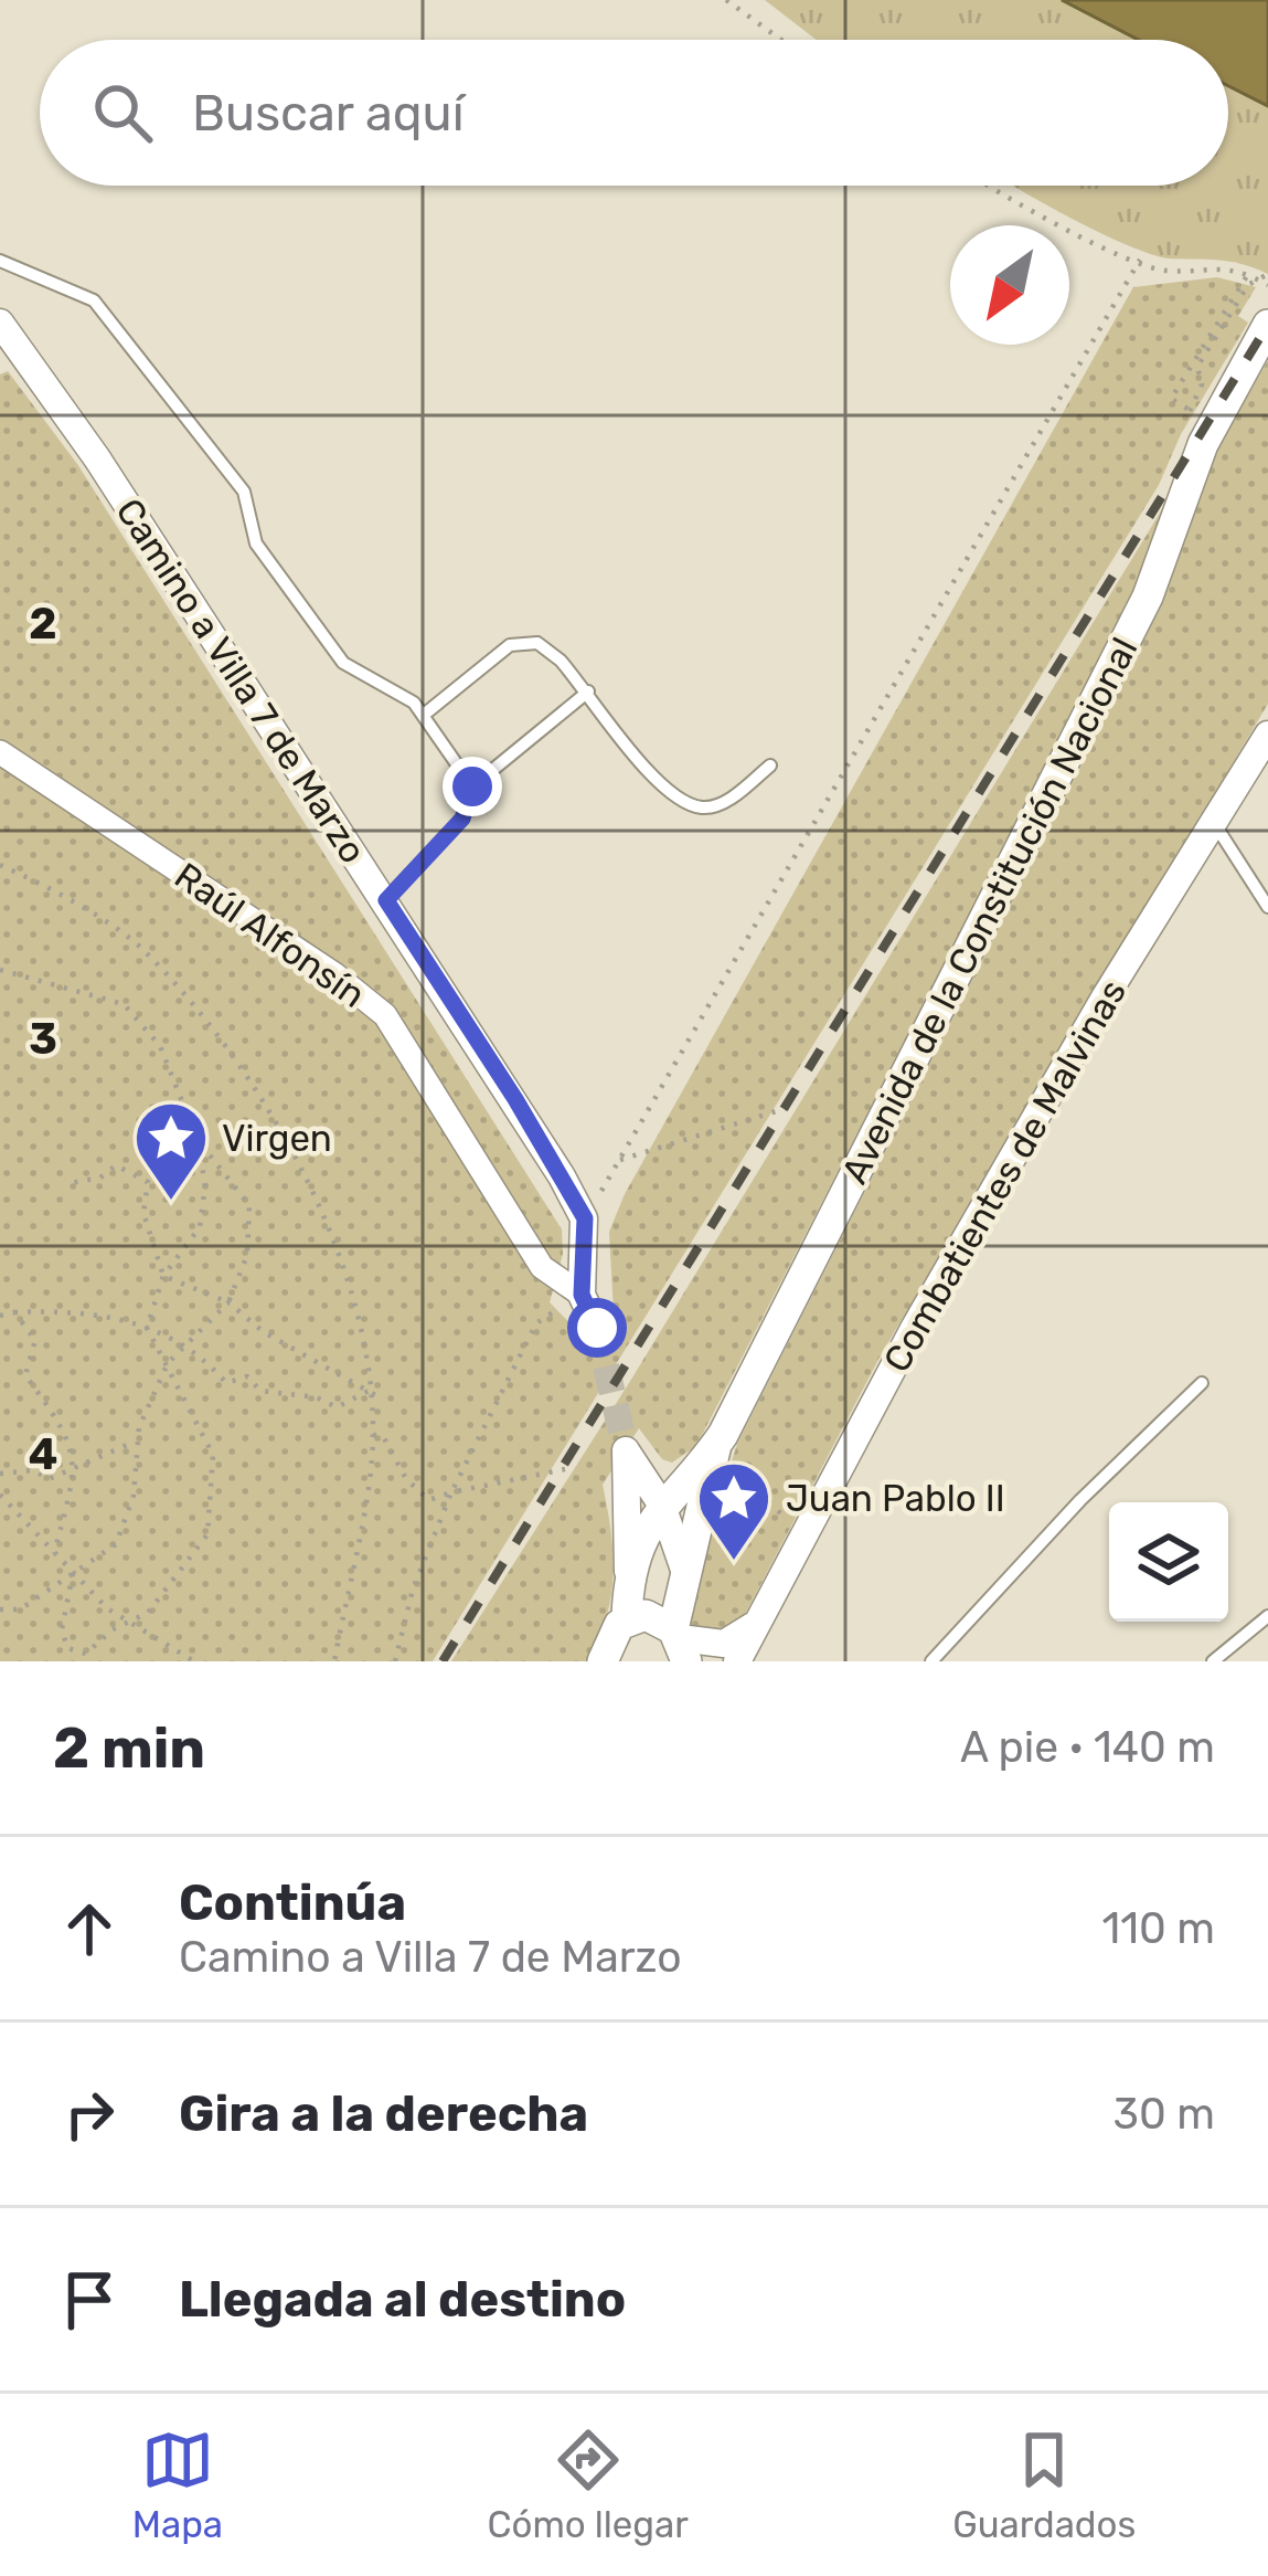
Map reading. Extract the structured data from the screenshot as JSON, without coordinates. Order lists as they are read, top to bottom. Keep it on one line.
{"streets":{"main road":["Avenida de la Constitución Nacional"],"street":["Camino a Villa 7 de Marzo","Raúl Alfonsín","Combatientes de Malvinas"]},"places":{"place":["Virgen","Juan Pablo II"]},"north":"bottom left","page":{"search":"Buscar aquí","heading":["2 min","A pie · 140 m"],"list":[["Continúa","Camino a Villa 7 de Marzo","110 m"],["Gira a la derecha","30 m"],"Llegada al destino"],"nav":["Mapa","Cómo llegar","Guardados"]},"grid":{"rows":["2","3","4"]}}
